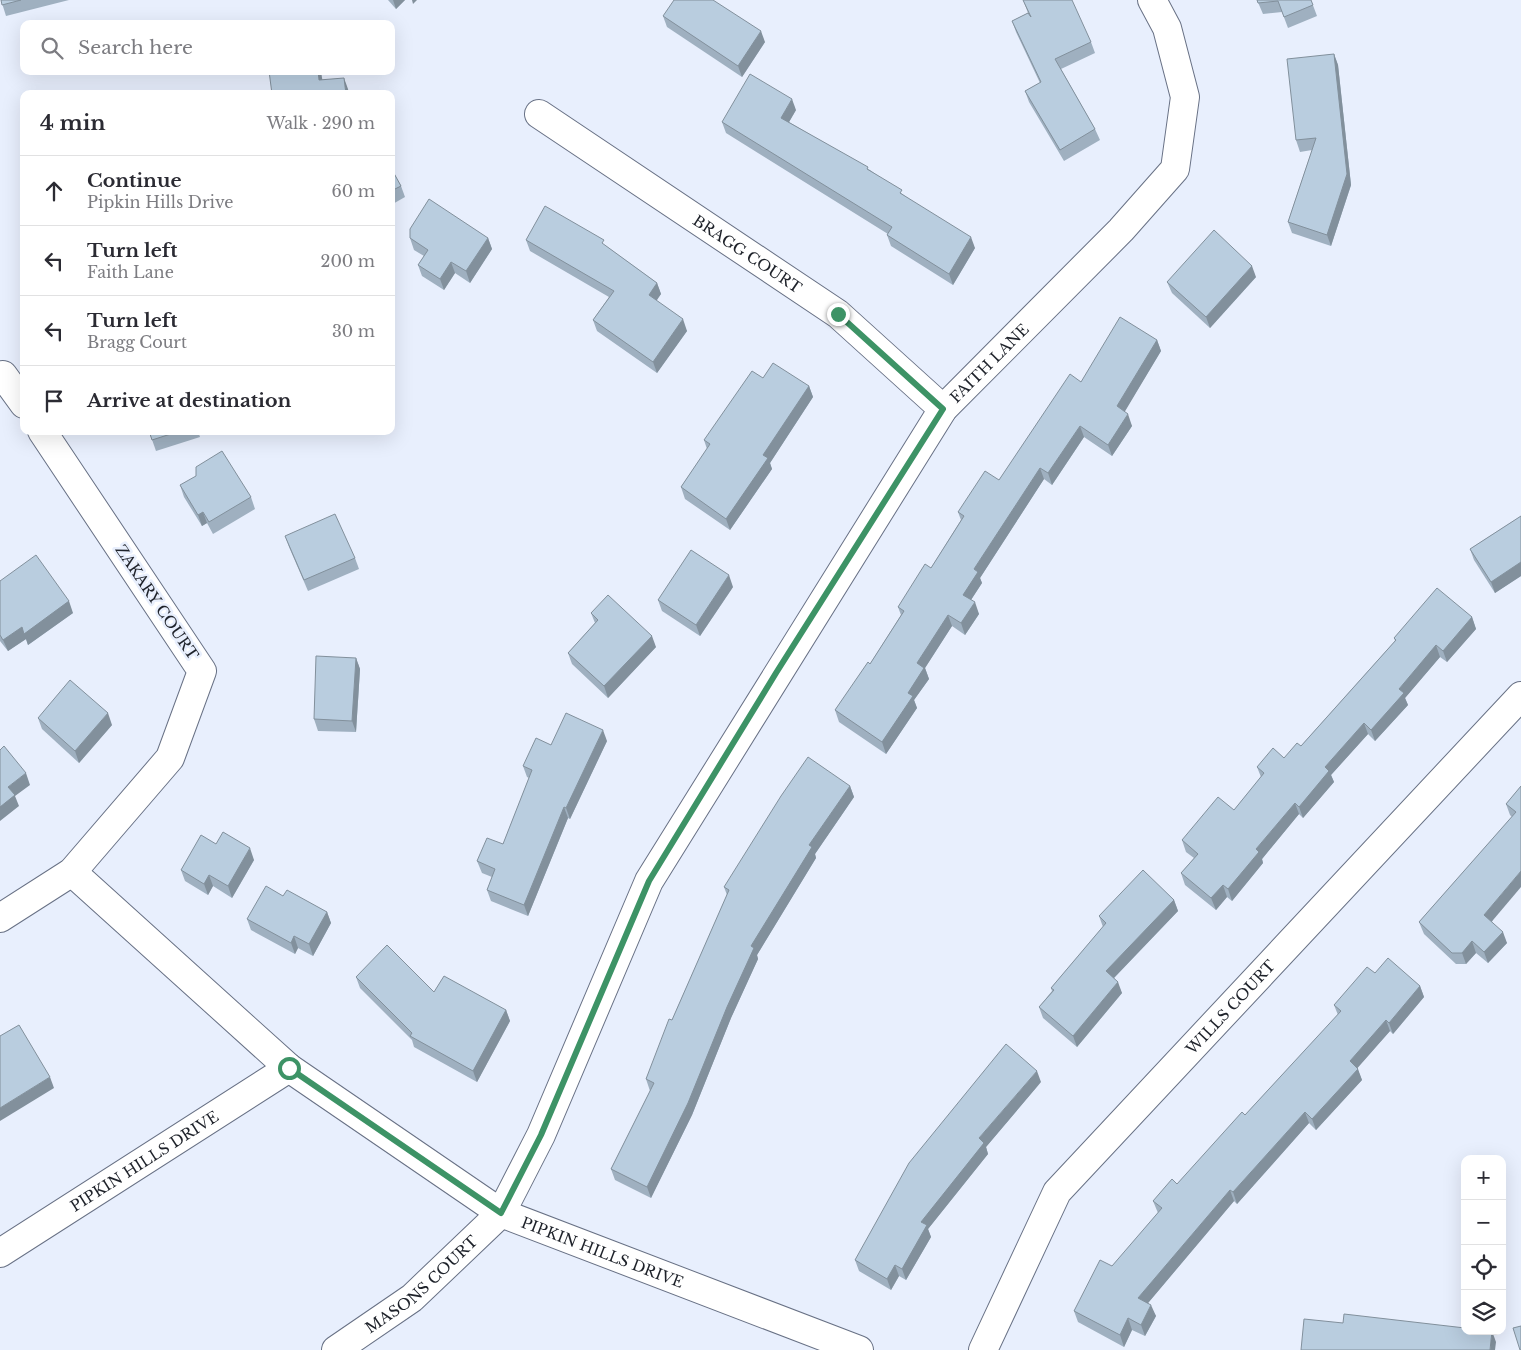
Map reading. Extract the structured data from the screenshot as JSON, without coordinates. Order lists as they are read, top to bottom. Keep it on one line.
{"streets":{"street":["BRAGG COURT","FAITH LANE","ZAKARY COURT","WILLS COURT","PIPKIN HILLS DRIVE","MASONS COURT"]},"crossings":[["BRAGG COURT","FAITH LANE"],["FAITH LANE","PIPKIN HILLS DRIVE"],["FAITH LANE","MASONS COURT"],["ZAKARY COURT","PIPKIN HILLS DRIVE"],["PIPKIN HILLS DRIVE","MASONS COURT"]],"page":{"search":"Search here","heading":["4 min","Walk · 290 m"],"list":[["Continue","Pipkin Hills Drive","60 m"],["Turn left","Faith Lane","200 m"],["Turn left","Bragg Court","30 m"],"Arrive at destination"],"map_buttons":["+","−"]}}
